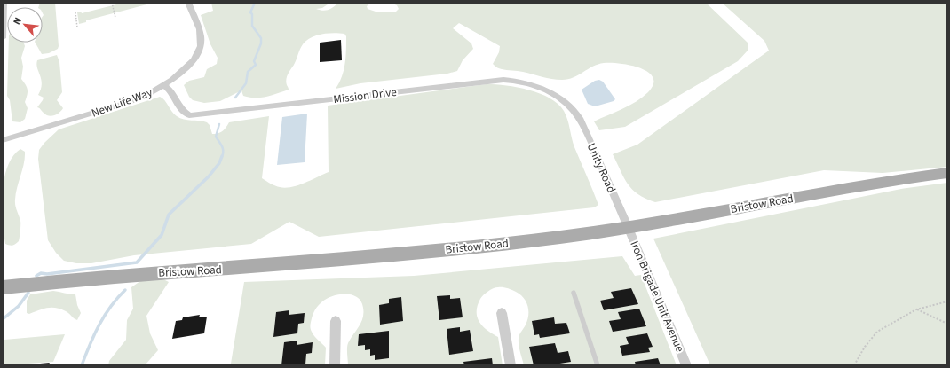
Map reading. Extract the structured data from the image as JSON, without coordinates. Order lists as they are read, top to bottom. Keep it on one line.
{"streets":{"main road":["Bristow Road"],"street":["Mission Drive","New Life Way","Unity Road","Iron Brigade Unit Avenue"]},"crossings":[["Mission Drive","New Life Way"],["Mission Drive","Unity Road"],["Unity Road","Bristow Road"],["Unity Road","Iron Brigade Unit Avenue"],["Bristow Road","Iron Brigade Unit Avenue"]],"north":"top left"}
